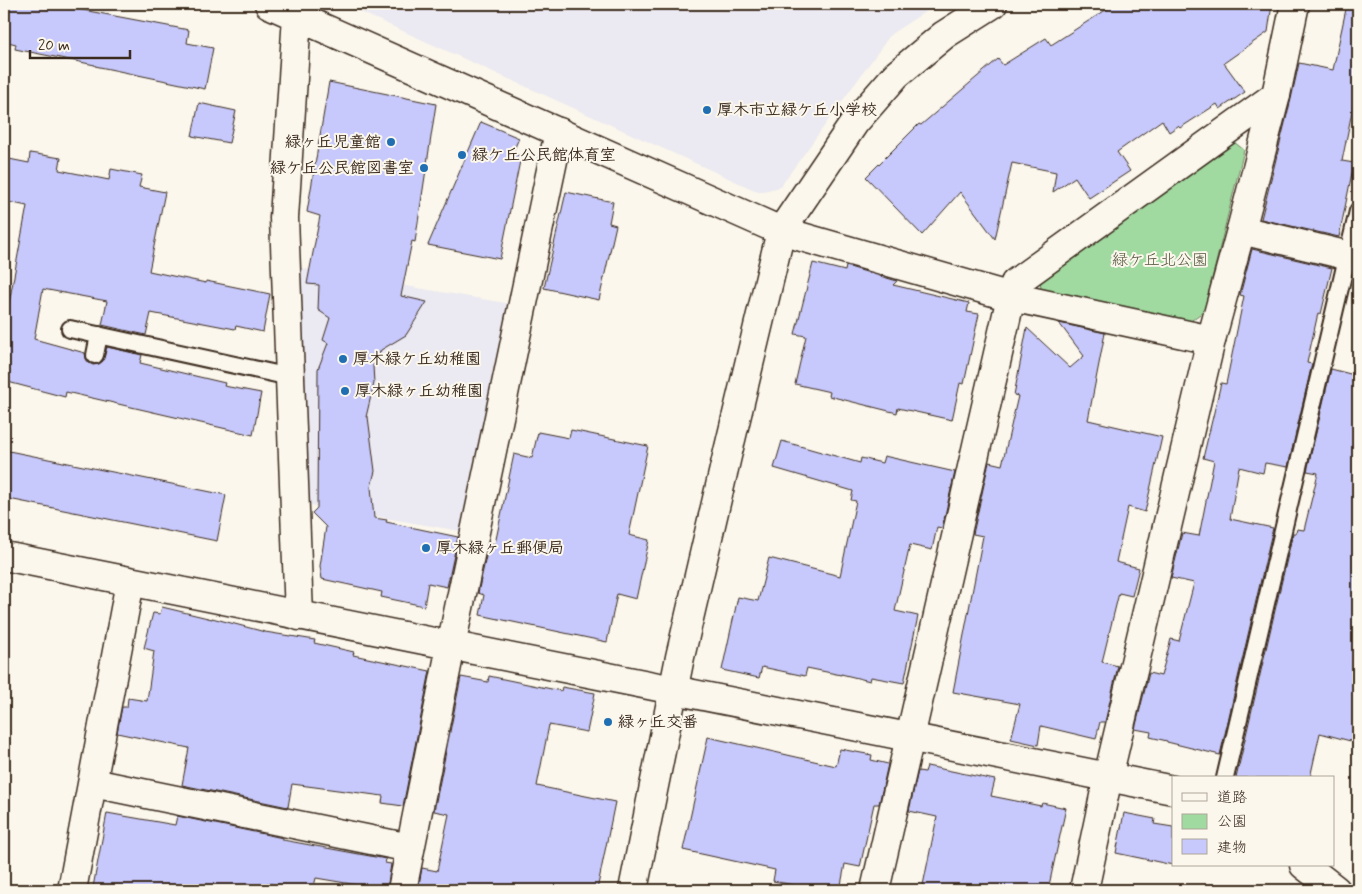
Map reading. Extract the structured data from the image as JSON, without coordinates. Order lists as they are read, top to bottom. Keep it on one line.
{"parks":["緑ケ丘北公園"],"places":["厚木市立緑ケ丘小学校","緑ヶ丘児童館","緑ケ丘公民館体育室","緑ケ丘公民館図書室","厚木緑ケ丘幼稚園","厚木緑ヶ丘幼稚園","厚木緑ヶ丘郵便局","緑ヶ丘交番"],"legend":["道路","公園","建物"],"scale_bar":"20 m"}
